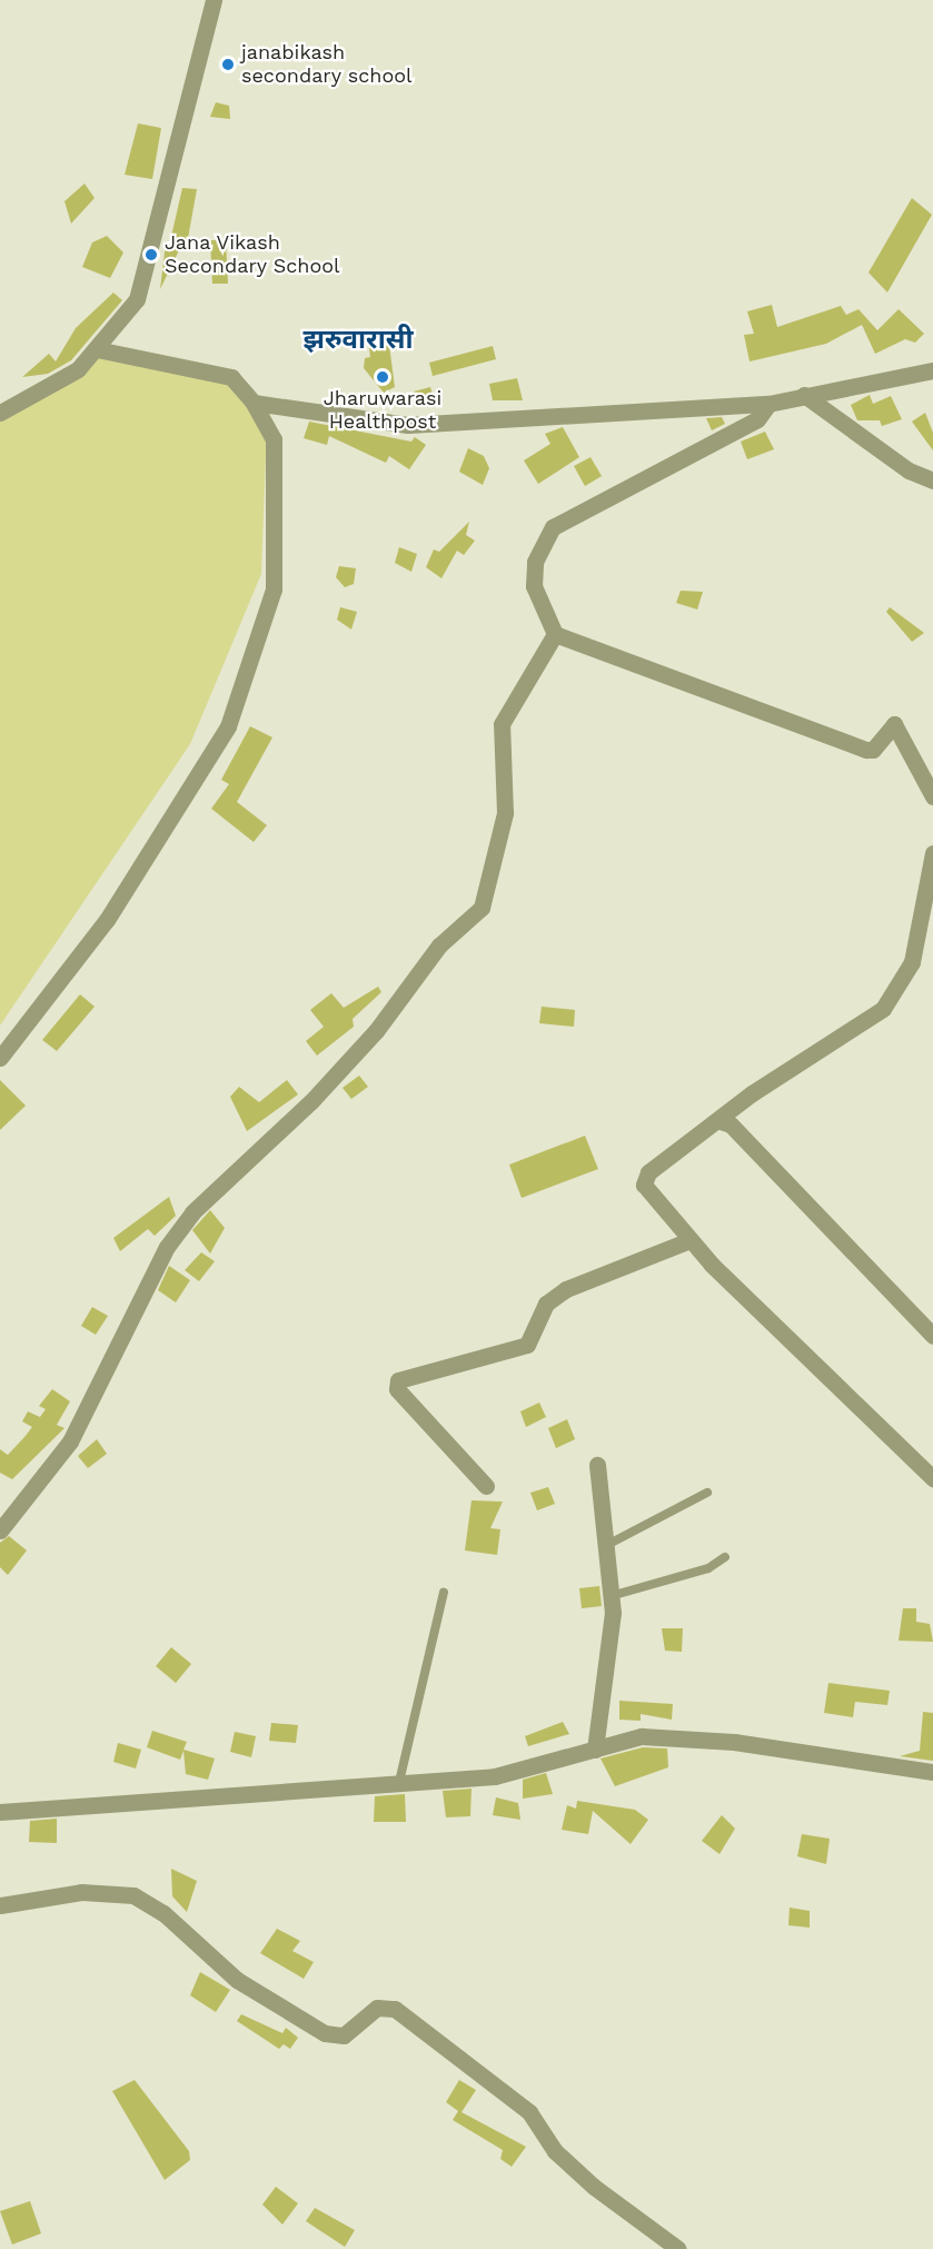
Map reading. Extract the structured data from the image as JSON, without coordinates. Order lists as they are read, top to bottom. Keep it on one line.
{"districts":["झरुवारासी"],"places":["janabikash secondary school","Jana Vikash Secondary School","Jharuwarasi Healthpost"]}
